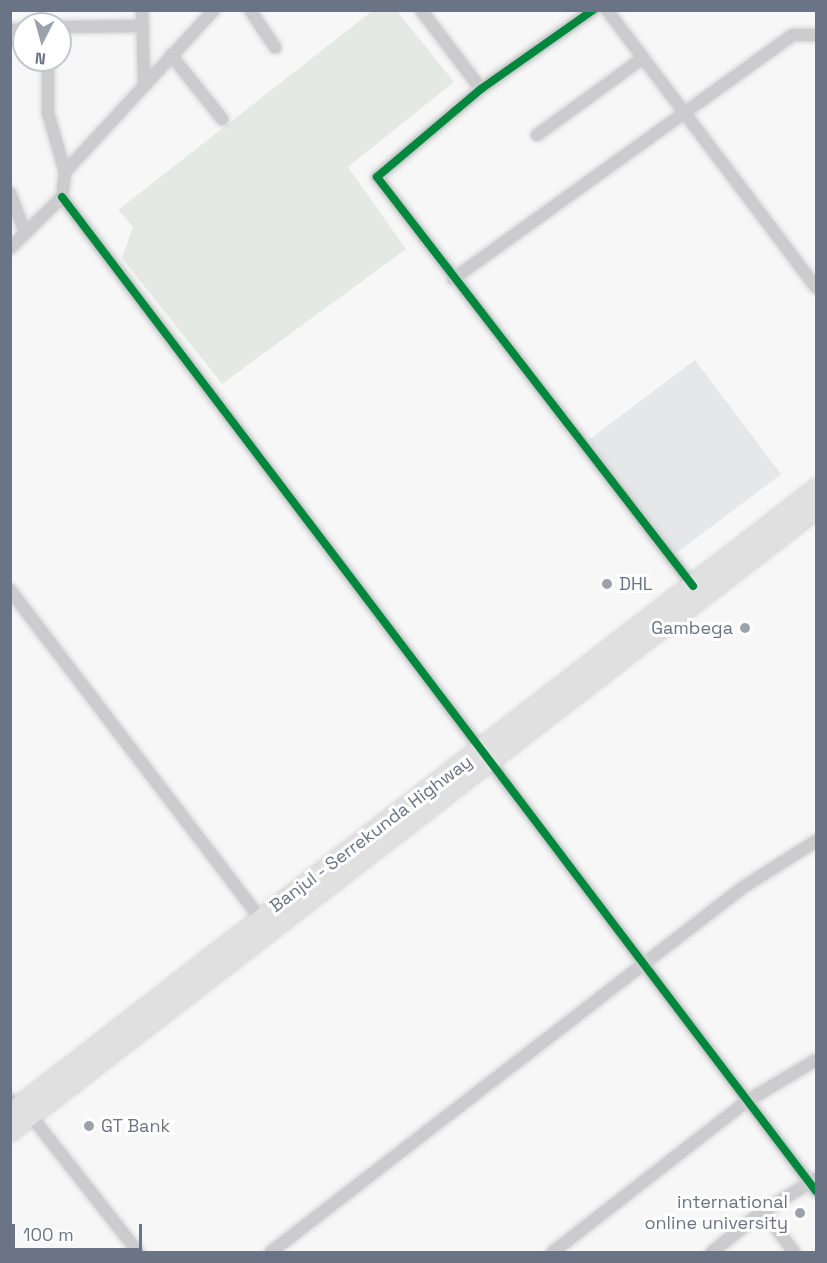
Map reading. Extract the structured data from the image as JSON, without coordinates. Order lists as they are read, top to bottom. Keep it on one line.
{"streets":{"highway":["Banjul - Serrekunda Highway"]},"places":["DHL","Gambega","GT Bank","international online university"],"scale_bar":"100 m","north":"bottom"}
